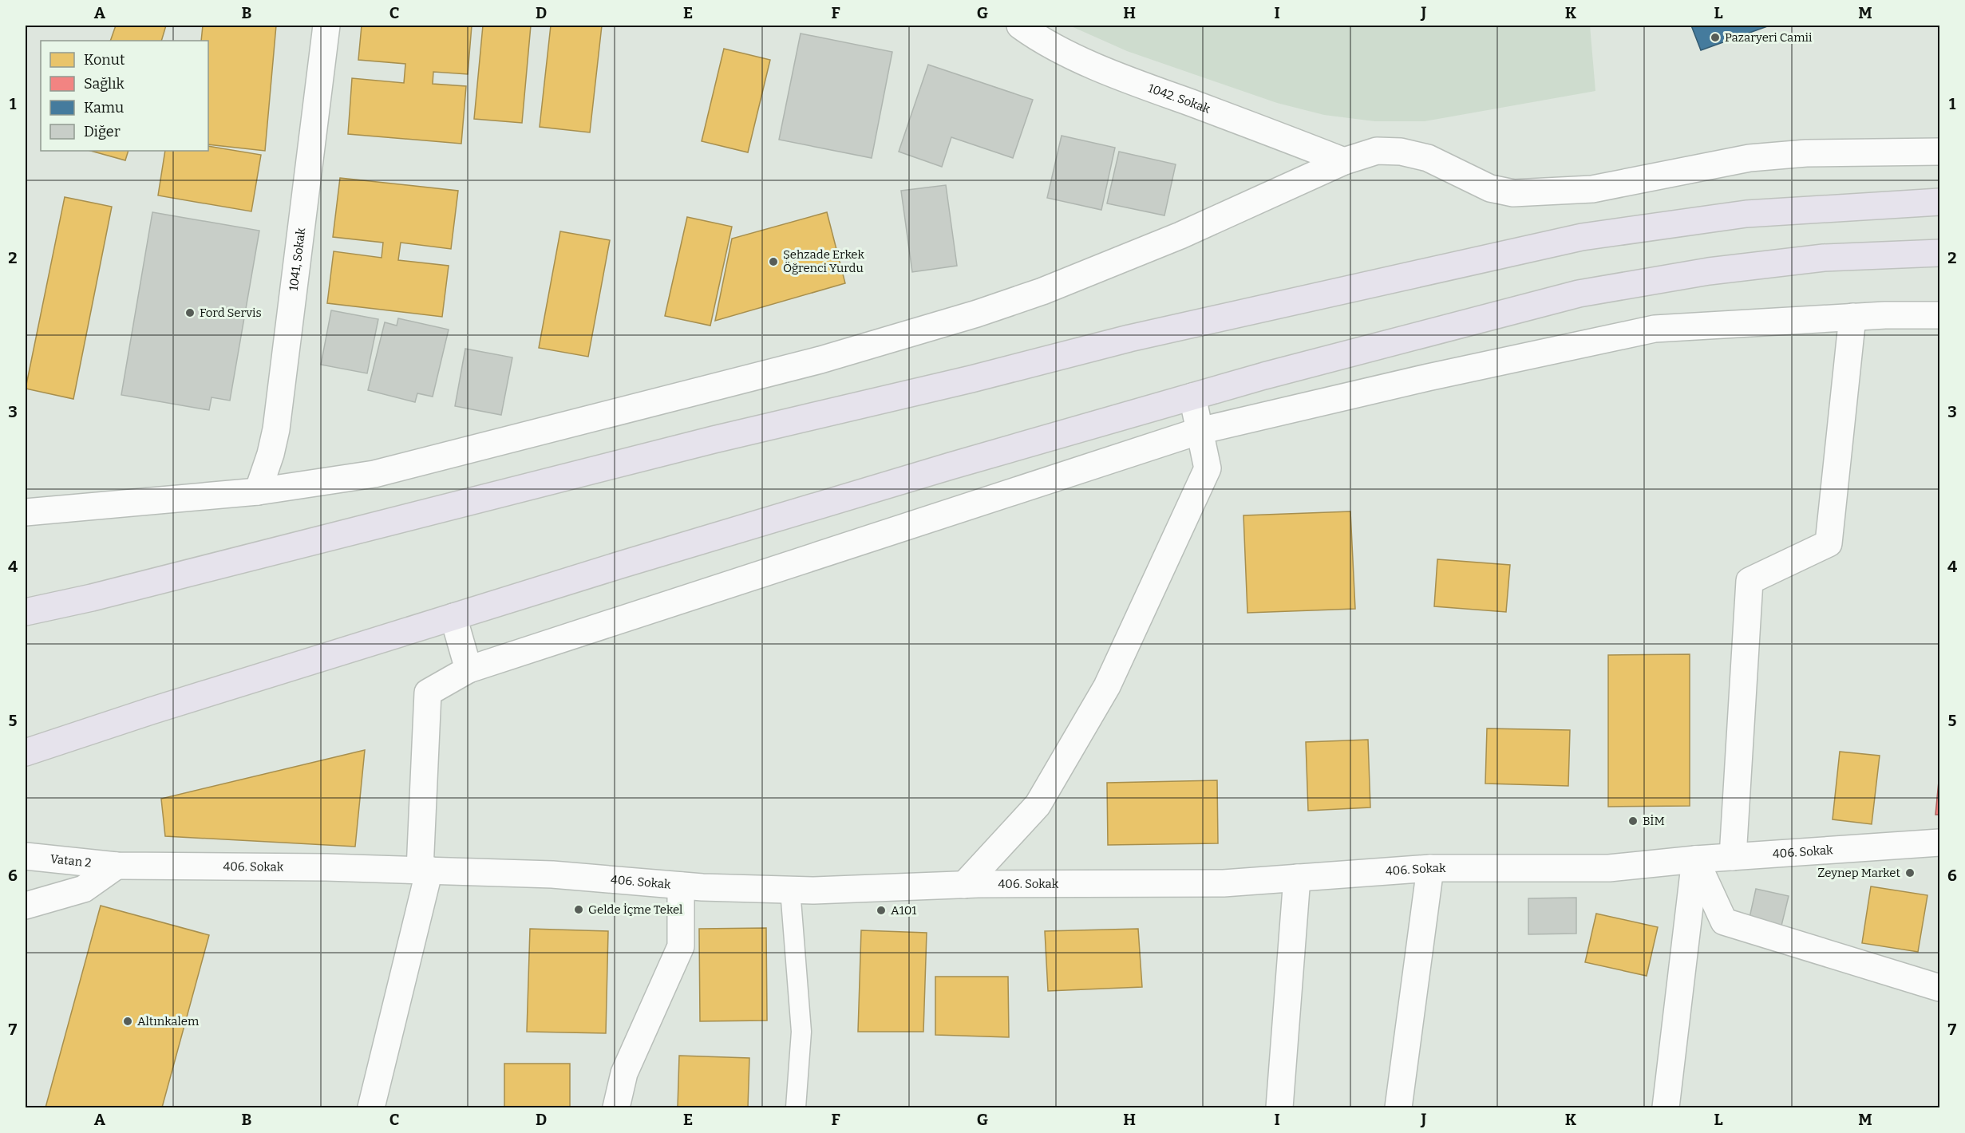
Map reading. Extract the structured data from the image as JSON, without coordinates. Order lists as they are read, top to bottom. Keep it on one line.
{"streets":{"street":["1042. Sokak","1041, Sokak","406. Sokak","Vatan 2"]},"crossings":[["406. Sokak","Vatan 2"]],"places":["Pazaryeri Camii","Şehzade Erkek Öğrenci Yurdu","Ford Servis","BİM","Zeynep Market","Gelde İçme Tekel","A101","Altınkalem"],"legend":["Konut","Sağlık","Kamu","Diğer"],"grid":{"columns":["A","B","C","D","E","F","G","H","I","J","K","L","M"],"rows":["1","2","3","4","5","6","7"]}}
